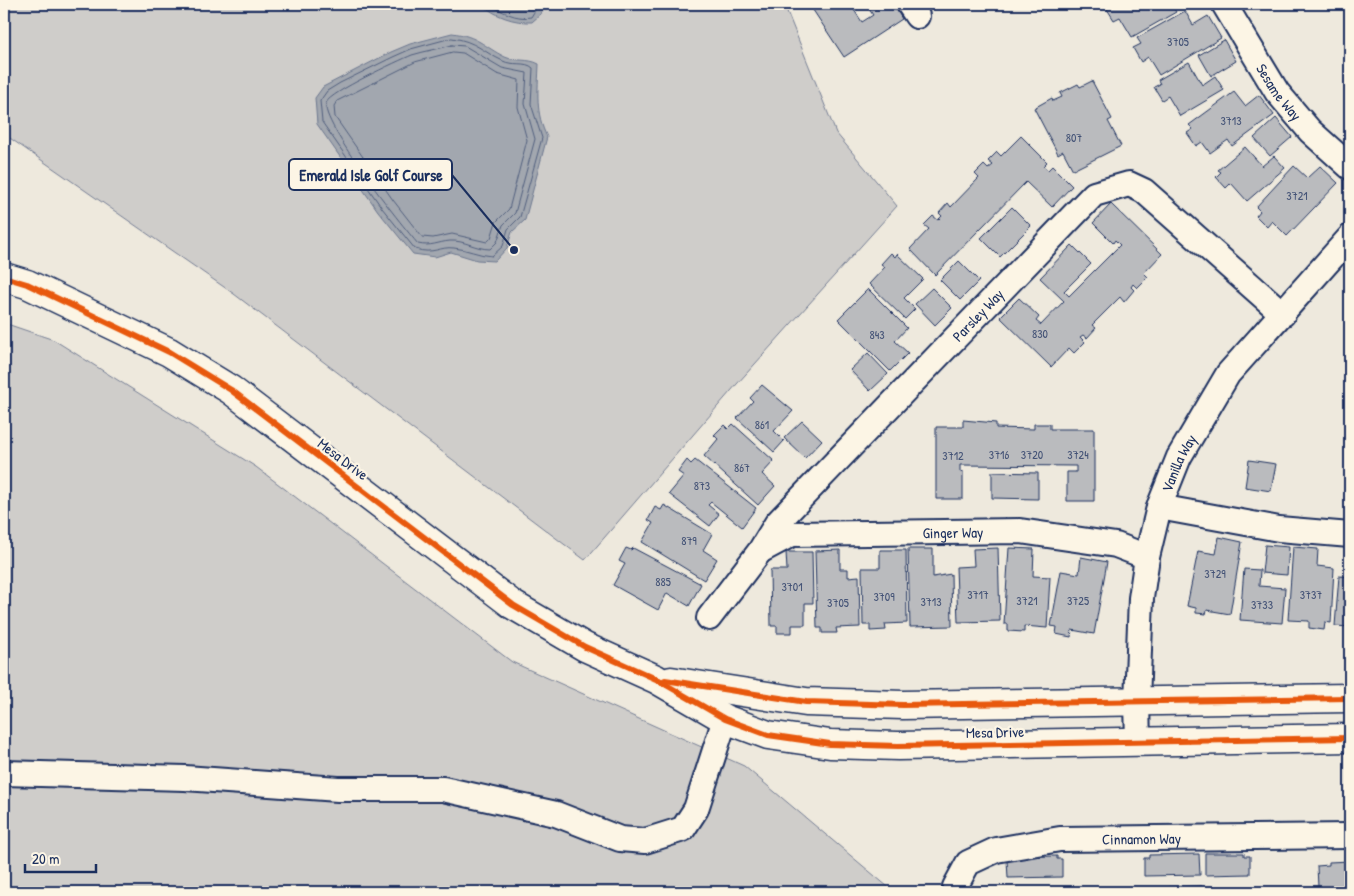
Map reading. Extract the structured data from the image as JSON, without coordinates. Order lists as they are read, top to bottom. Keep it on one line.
{"streets":{"main road":["Mesa Drive"],"street":["Sesame Way","Parsley Way","Vanilla Way","Ginger Way","Cinnamon Way"]},"crossings":[["Parsley Way","Vanilla Way"],["Parsley Way","Ginger Way"],["Mesa Drive","Vanilla Way"],["Vanilla Way","Ginger Way"]],"places":["Emerald Isle Golf Course"],"house_numbers":["3705","3713","807","3721","830","843","861","3716","3720","3724","3712","867","873","879","3729","885","3701","3717","3737","3709","3721","3725","3713","3705","3733"],"scale_bar":"20 m"}
